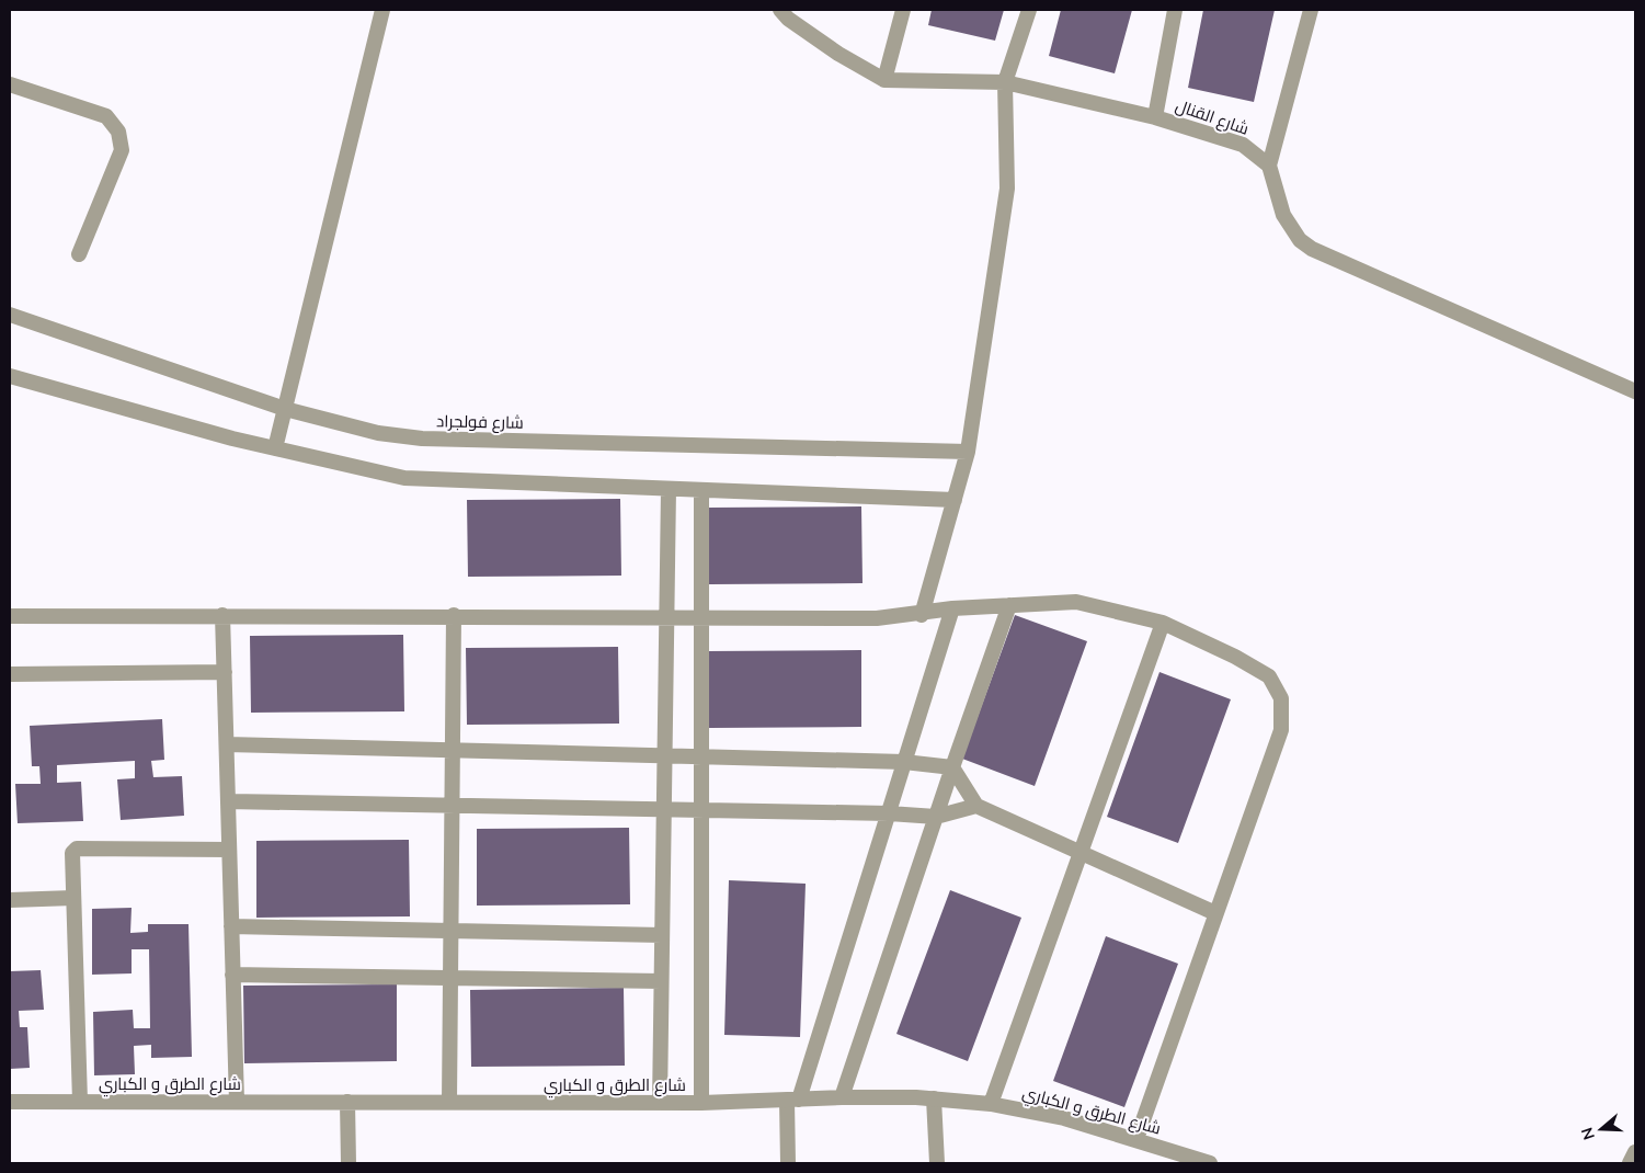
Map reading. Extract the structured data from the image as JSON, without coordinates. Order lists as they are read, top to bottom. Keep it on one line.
{"streets":{"street":["شارع القنال","شارع فولجراد","شارع الطرق و الكباري"]},"north":"left"}
